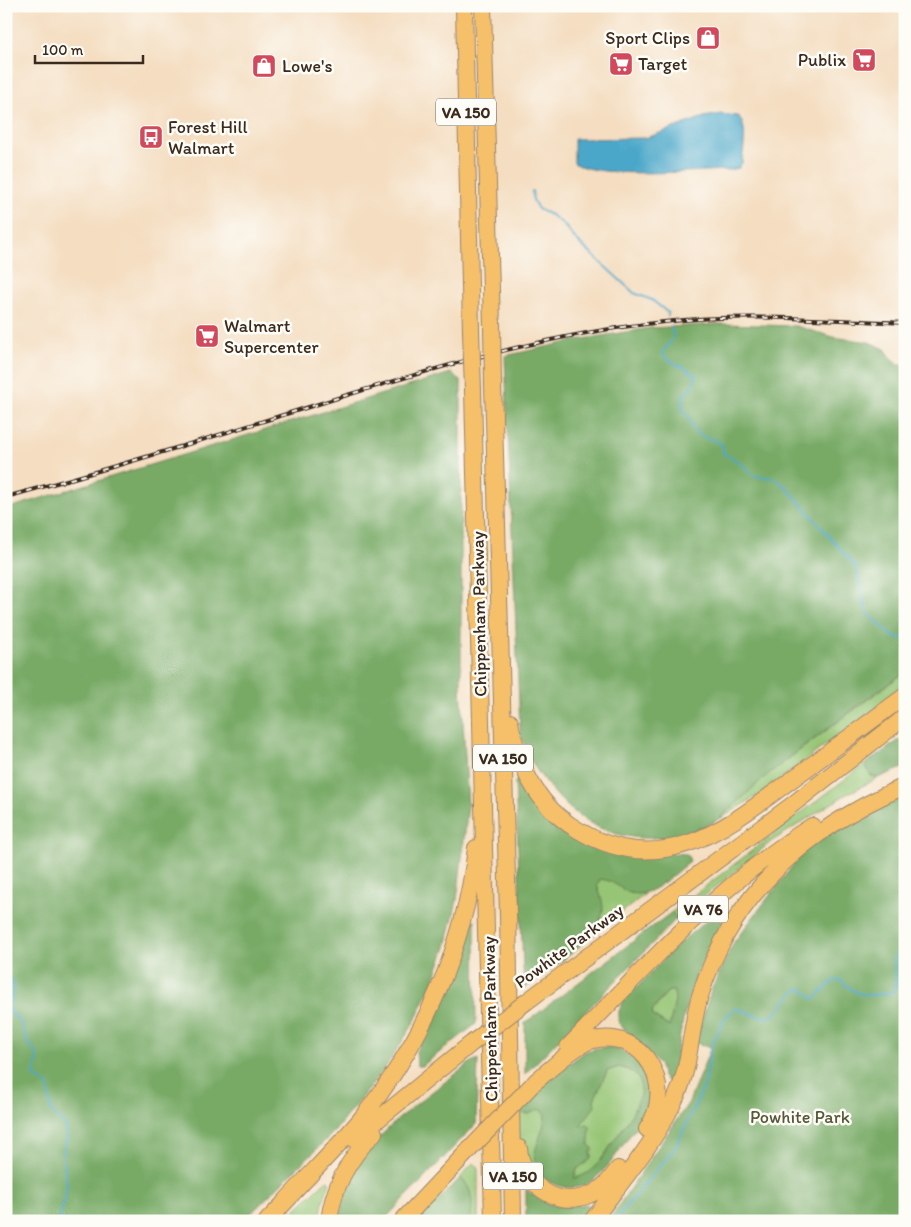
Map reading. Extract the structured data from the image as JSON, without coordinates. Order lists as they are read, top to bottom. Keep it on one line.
{"streets":{"highway":["VA 150","Chippenham Parkway","VA 76","Powhite Parkway"]},"parks":["Powhite Park"],"places":{"shop":["Sport Clips","Lowe's"],"supermarket":["Publix","Target","Walmart Supercenter"],"bus stop":["Forest Hill Walmart"]},"scale_bar":"100 m"}
